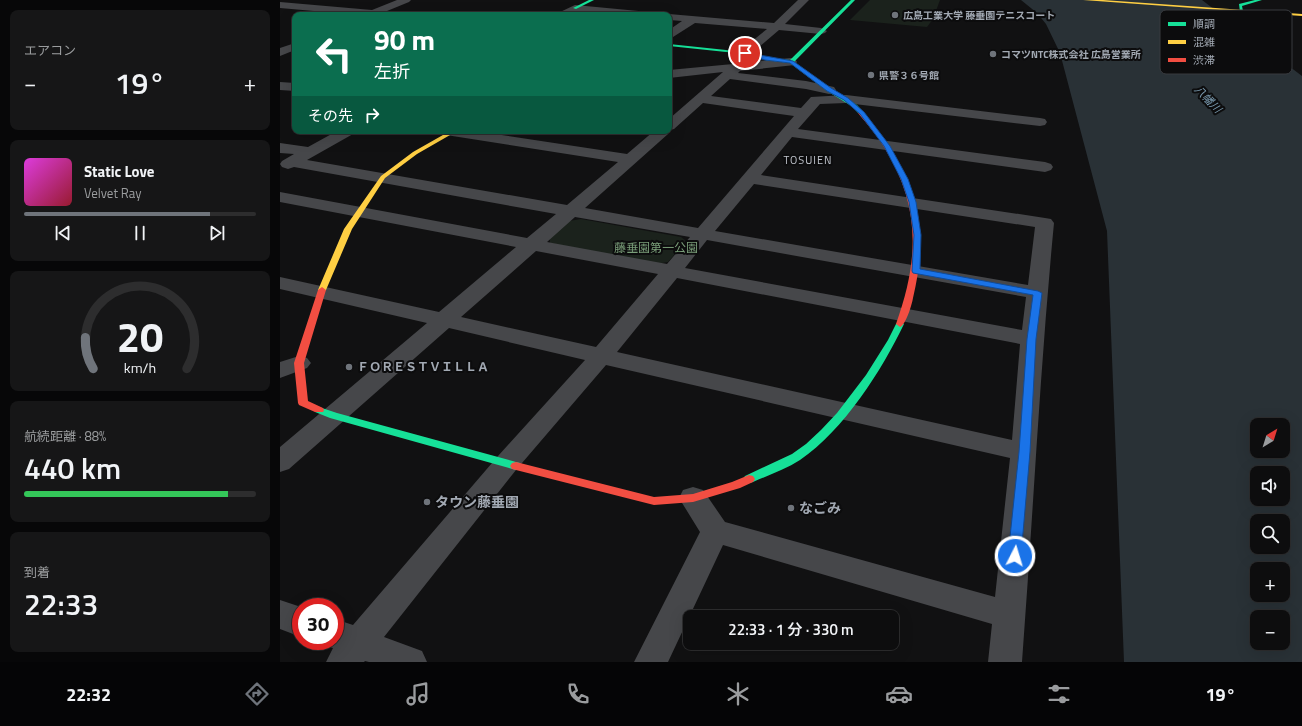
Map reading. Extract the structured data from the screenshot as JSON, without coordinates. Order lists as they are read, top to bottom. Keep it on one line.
{"districts":["TOSUIEN"],"water":["八幡川"],"parks":["藤垂園第一公園"],"places":["広島工業大学 藤垂園テニスコート","コマツNTC株式会社 広島営業所","県警３６号館","ＦＯＲＥＳＴＶＩＬＬＡ","タウン藤垂園","なごみ"],"legend":["順調","混雑","渋滞"],"north":"top right","page":{"tile":["エアコン",["航続距離 · 88%","440 km"],["到着","22:33"]],"turn":["90 m","左折"],"heat":["−","19°","+"],"then":"その先","song":["Static Love","Velvet Ray"],"map_buttons":["+","−"],"limit":"30","trip":"22:33 · 1 分 · 330 m","tabs":["22:32","19°"],"gauge":["20","km/h"]}}
